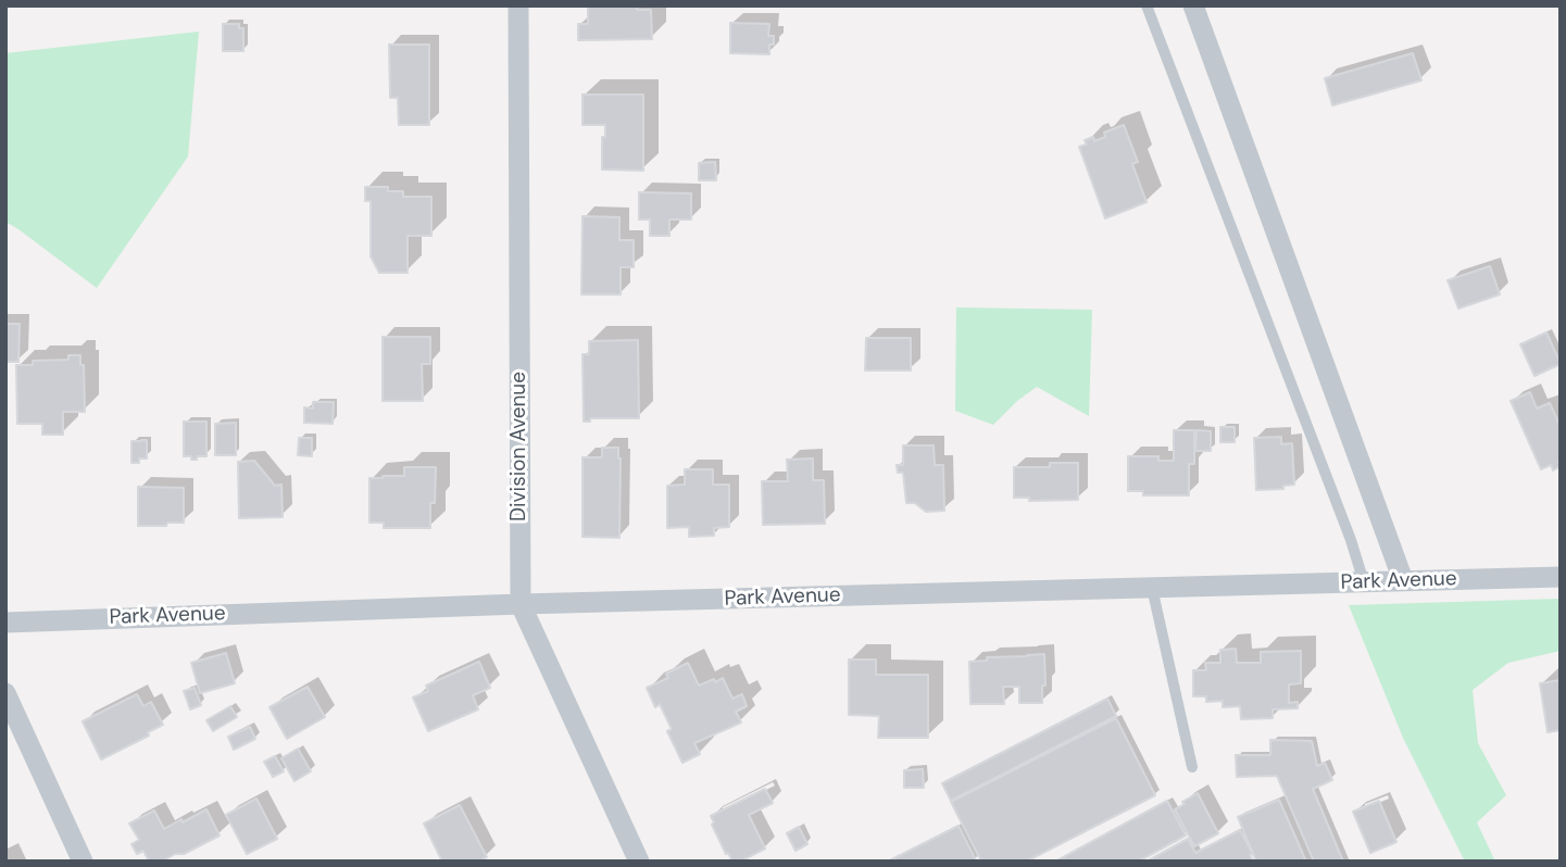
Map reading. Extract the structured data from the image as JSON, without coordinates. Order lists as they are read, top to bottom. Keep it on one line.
{"streets":{"street":["Division Avenue","Park Avenue"]},"crossings":[["Division Avenue","Park Avenue"]]}
